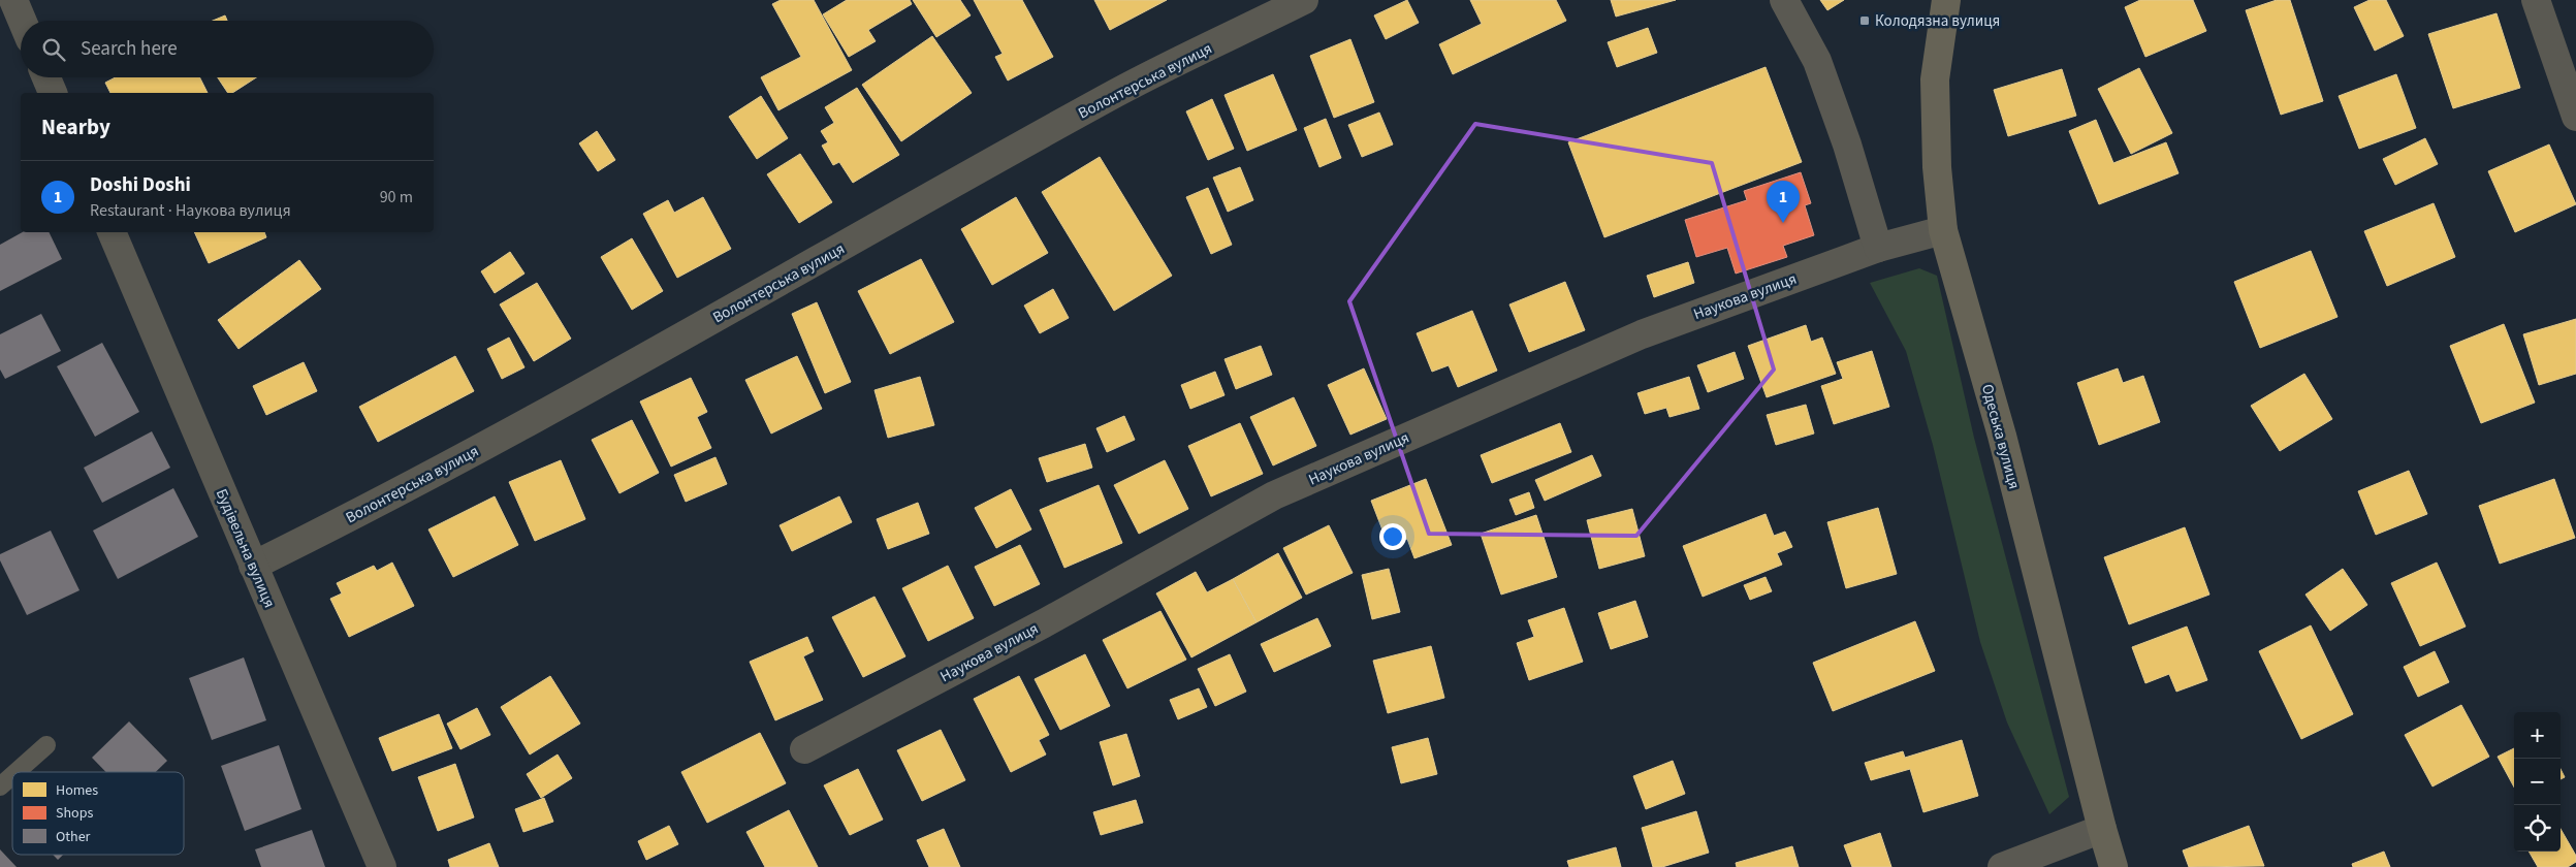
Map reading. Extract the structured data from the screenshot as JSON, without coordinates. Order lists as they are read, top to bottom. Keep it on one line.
{"streets":{"main road":["Одеська вулиця"],"street":["Волонтерська вулиця","Наукова вулиця","Будівельна вулиця"]},"crossings":[["Волонтерська вулиця","Будівельна вулиця"],["Наукова вулиця","Одеська вулиця"]],"places":{"transit":["Колодязна вулиця"]},"legend":["Homes","Shops","Other"],"page":{"search":"Search here","heading":"Nearby","list":[{"mark":"1","name":"Doshi Doshi","note":"Restaurant · Наукова вулиця","value":"90 m"}],"pins":"1","map_buttons":["+","−"]}}
